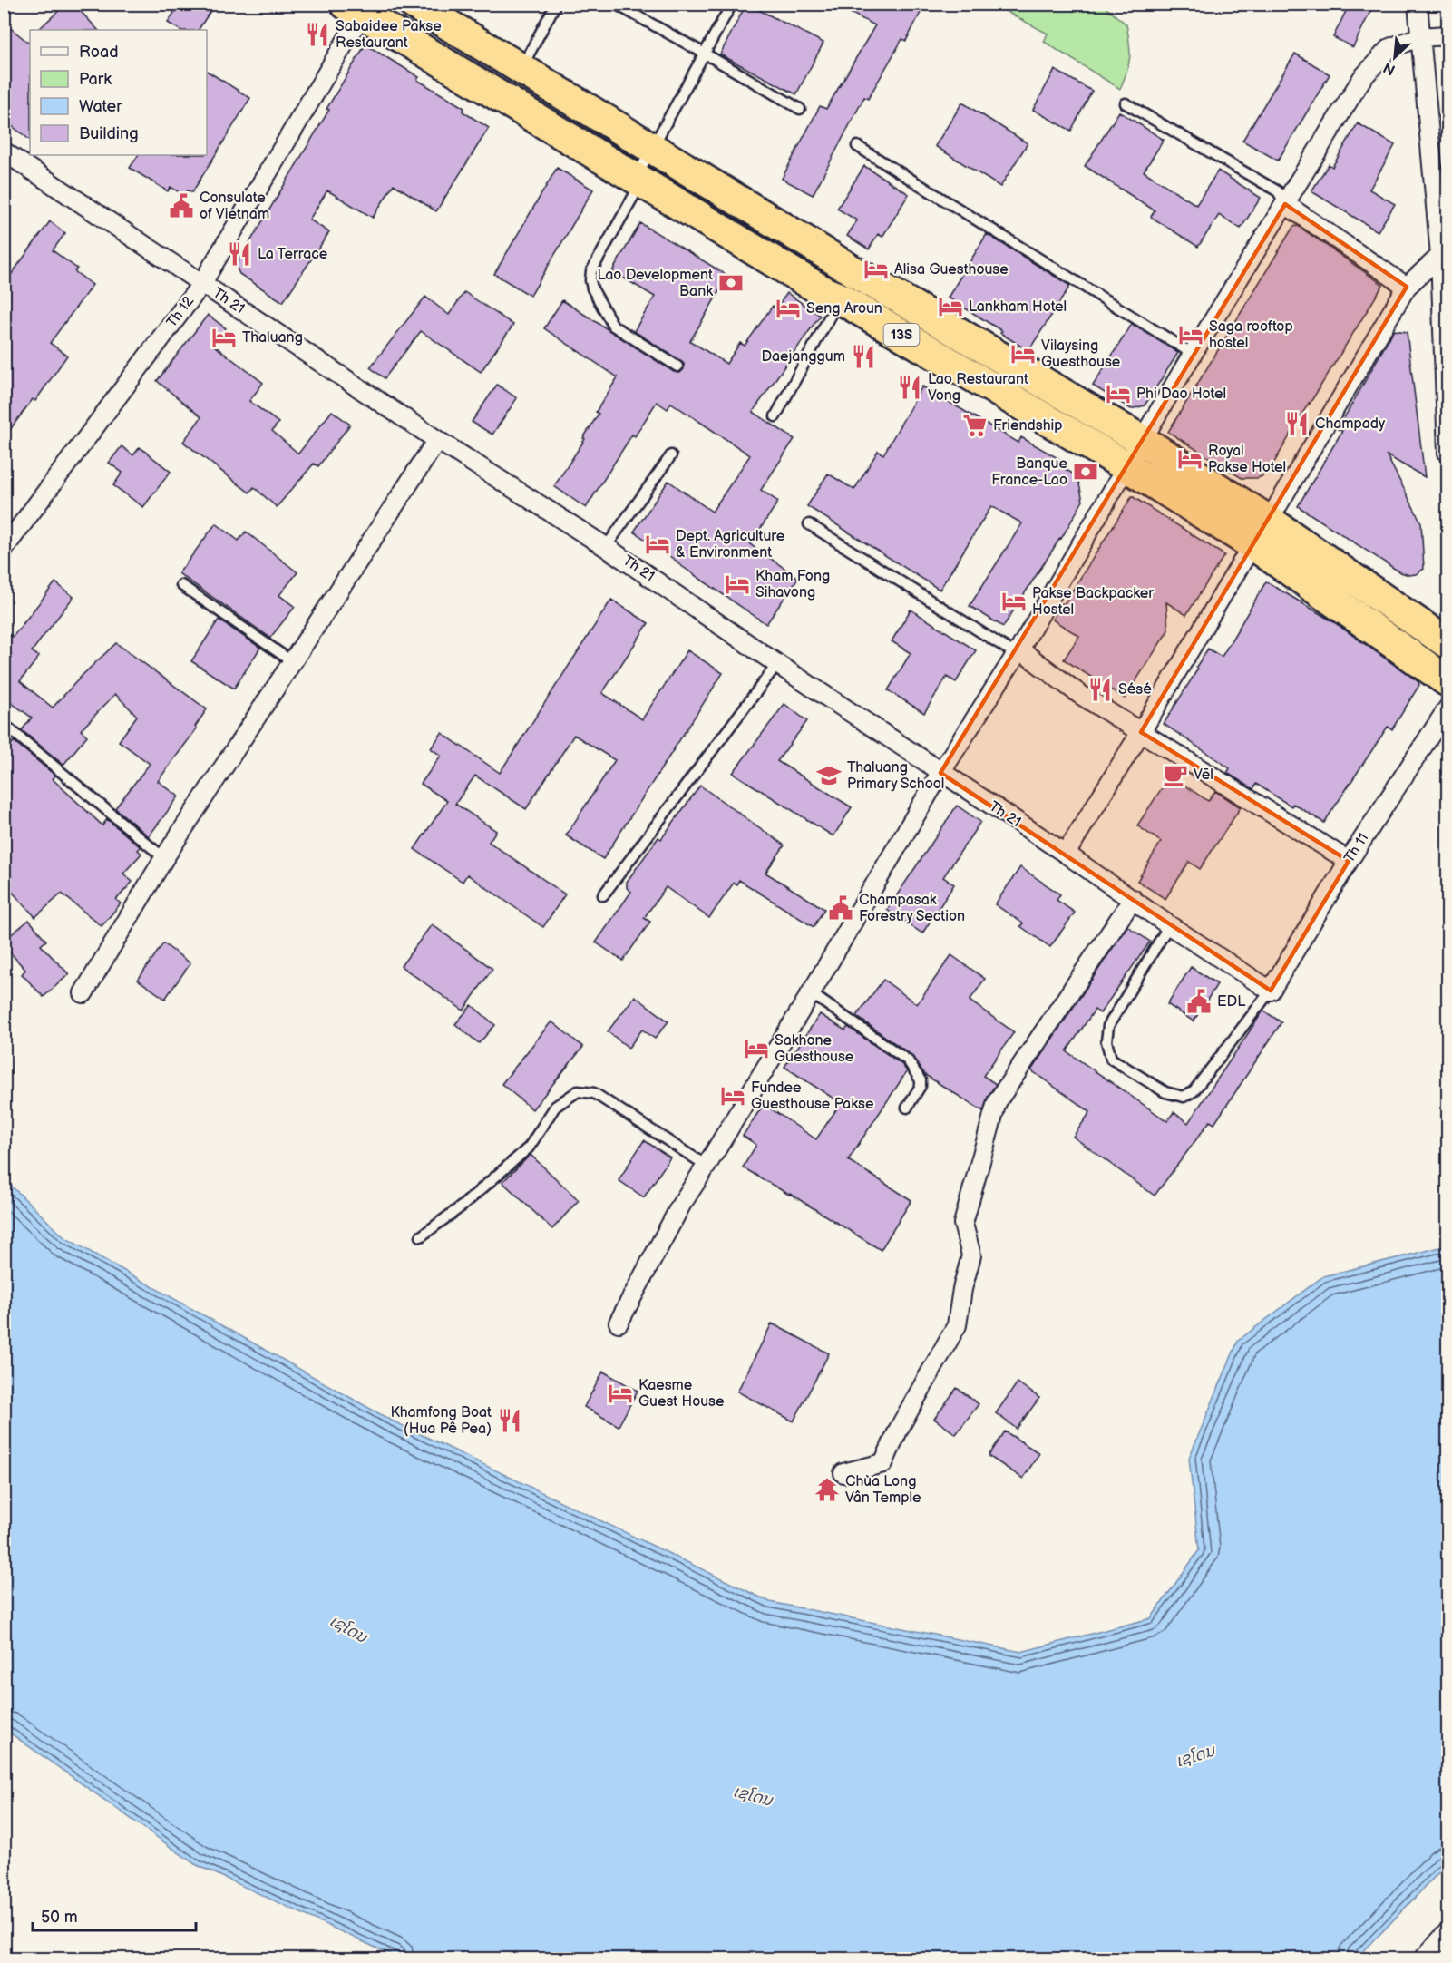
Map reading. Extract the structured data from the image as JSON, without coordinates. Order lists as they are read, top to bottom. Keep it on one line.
{"streets":{"highway":["13S"],"street":["Th 21","Th 12","Th 11"]},"crossings":[["Th 21","Th 12"],["Th 21","Th 11"],["Th 12","13S"]],"water":["ເຊໂດນ"],"places":{"restaurant":["Sabaidee Pakse Restaurant","La Terrace","Daejanggum","Lao Restaurant Vong","Champady","Sésé","Khamfong Boat (Hua Pê Pea)"],"public building":["Consulate of Vietnam","Champasak Forestry Section","EDL"],"hotel":["Alisa Guesthouse","Lankham Hotel","Seng Aroun","Saga rooftop hostel","Thaluang","Vilaysing Guesthouse","Phi Dao Hotel","Royal Pakse Hotel","Dept. Agriculture & Environment","Kham Fong Sihavong","Pakse Backpacker Hostel","Sakhone Guesthouse","Fundee Guesthouse Pakse","Kaesme Guest House"],"bank":["Lao Development Bank","Banque France-Lao"],"supermarket":["Friendship"],"cafe":["Vēl"],"school or university":["Thaluang Primary School"],"temple":["Chùa Long Vân Temple"]},"legend":["Road","Park","Water","Building"],"scale_bar":"50 m","north":"bottom left"}
